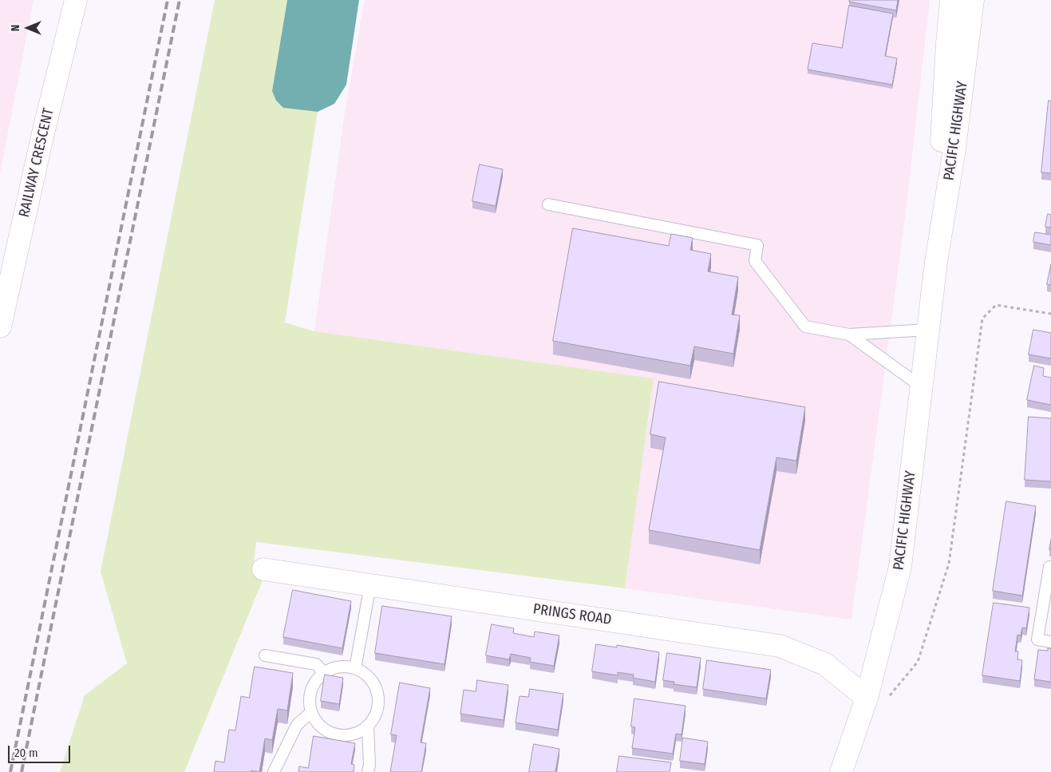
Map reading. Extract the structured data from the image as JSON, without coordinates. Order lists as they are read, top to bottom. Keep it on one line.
{"streets":{"main road":["PACIFIC HIGHWAY","RAILWAY CRESCENT","PRINGS ROAD"]},"crossings":[["PACIFIC HIGHWAY","PRINGS ROAD"]],"scale_bar":"20 m","north":"left"}
